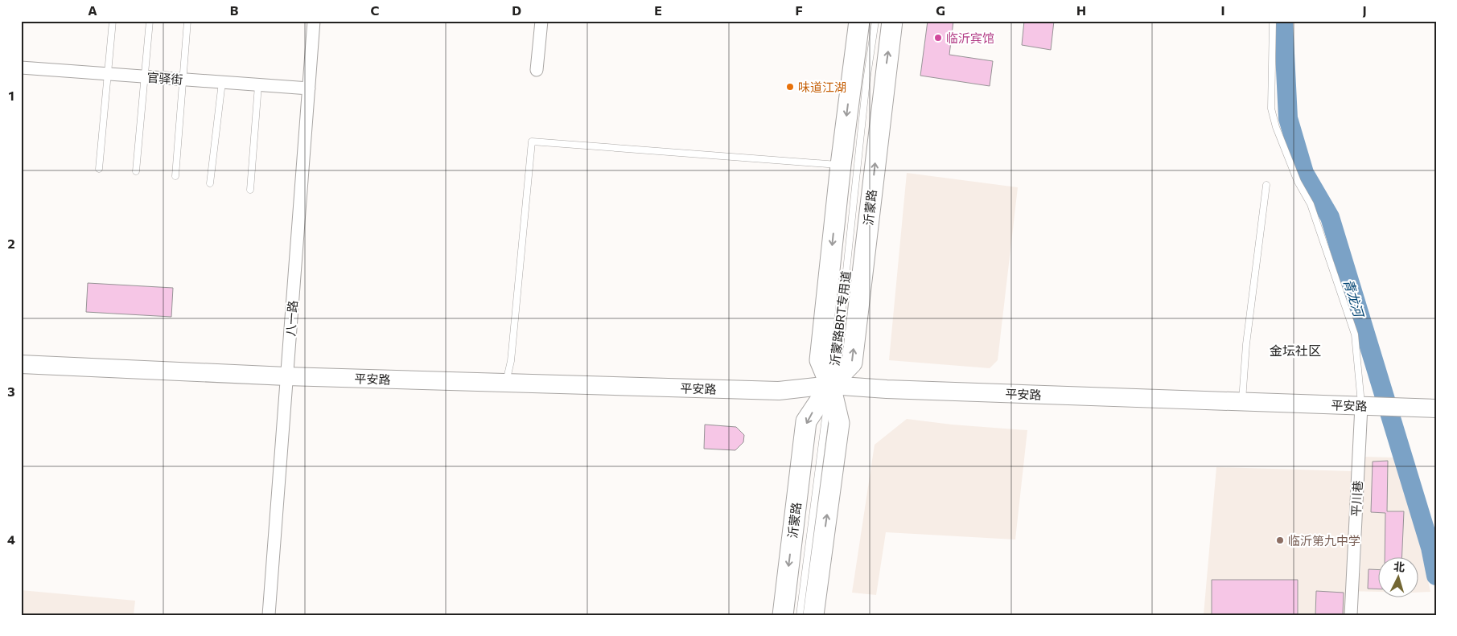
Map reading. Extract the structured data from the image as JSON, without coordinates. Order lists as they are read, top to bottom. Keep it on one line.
{"streets":{"main road":["沂蒙路","平安路"],"street":["官驿街","八一路","平川巷"],"lane":["沂蒙路BRT专用道"]},"crossings":[["官驿街","八一路"],["沂蒙路","沂蒙路BRT专用道"],["沂蒙路","平安路"],["八一路","平安路"],["沂蒙路BRT专用道","平安路"],["平安路","平川巷"]],"districts":["金坛社区"],"water":["青龙河"],"places":["临沂宾馆","味道江湖","临沂第九中学"],"north":"top","grid":{"columns":["A","B","C","D","E","F","G","H","I","J"],"rows":["1","2","3","4"]}}
